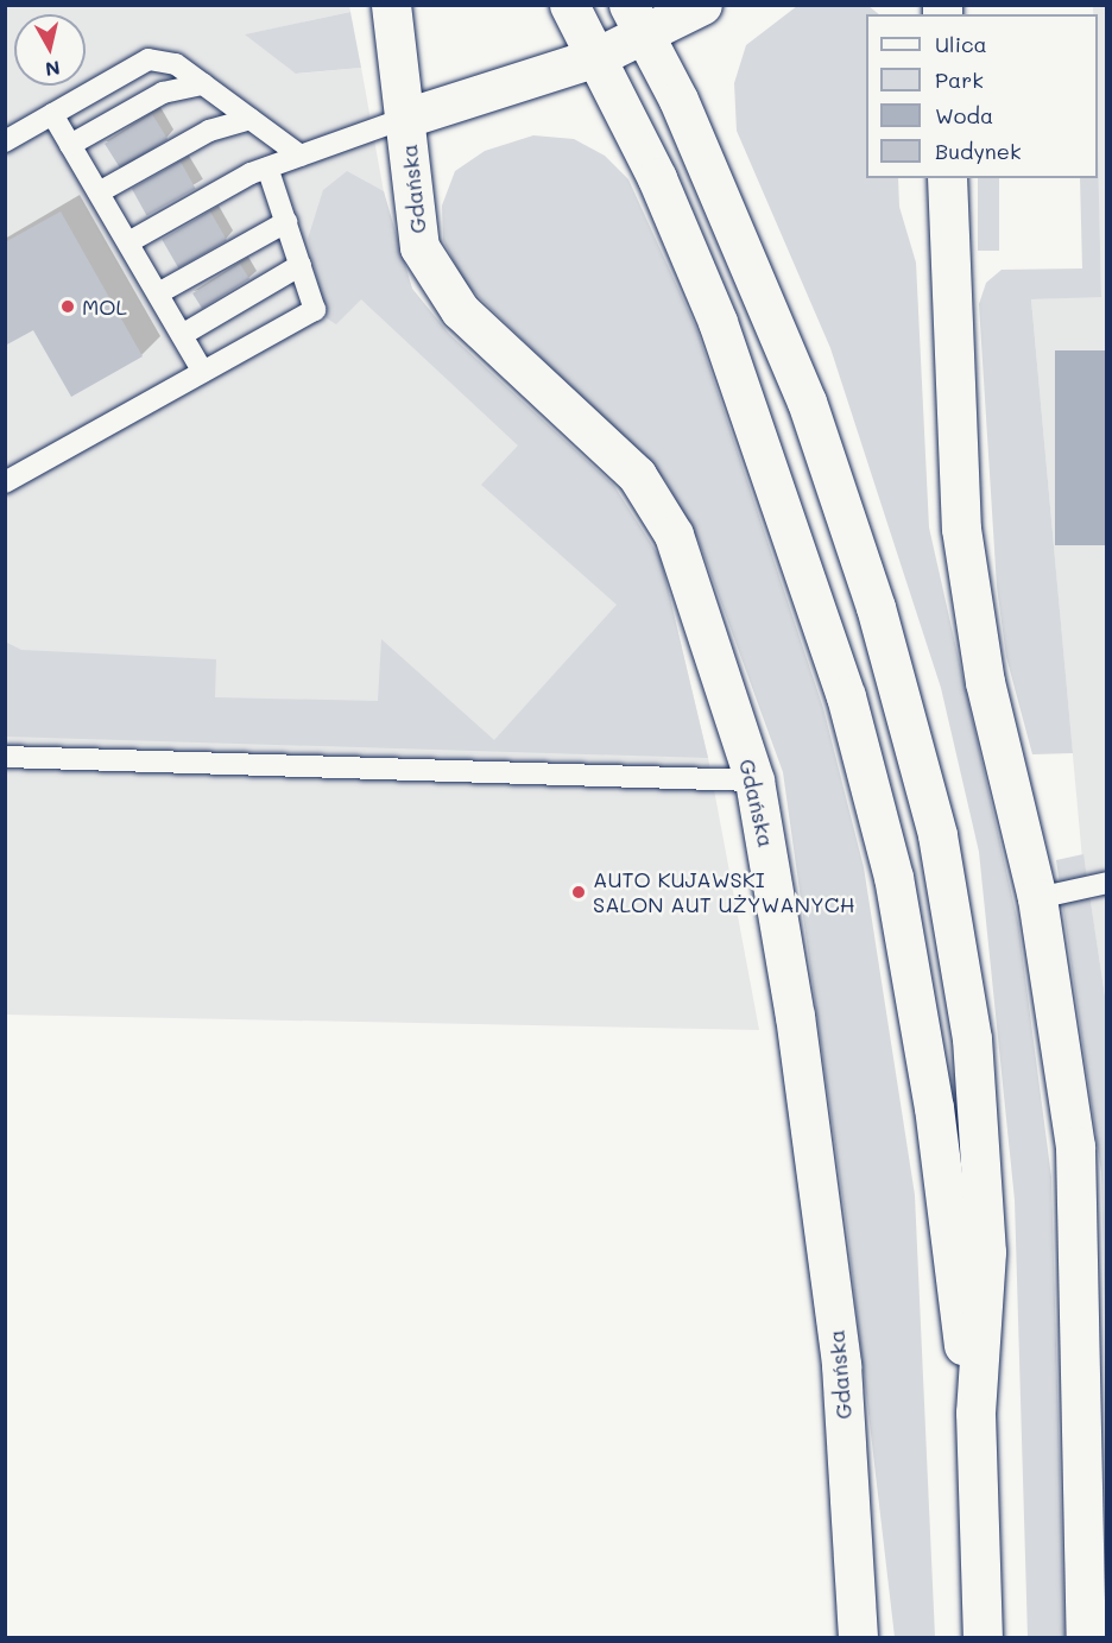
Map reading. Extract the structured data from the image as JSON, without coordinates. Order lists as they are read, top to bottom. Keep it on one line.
{"streets":{"street":["Gdańska"]},"places":["MOL","AUTO KUJAWSKI SALON AUT UŻYWANYCH"],"legend":["Ulica","Park","Woda","Budynek"],"north":"bottom"}
